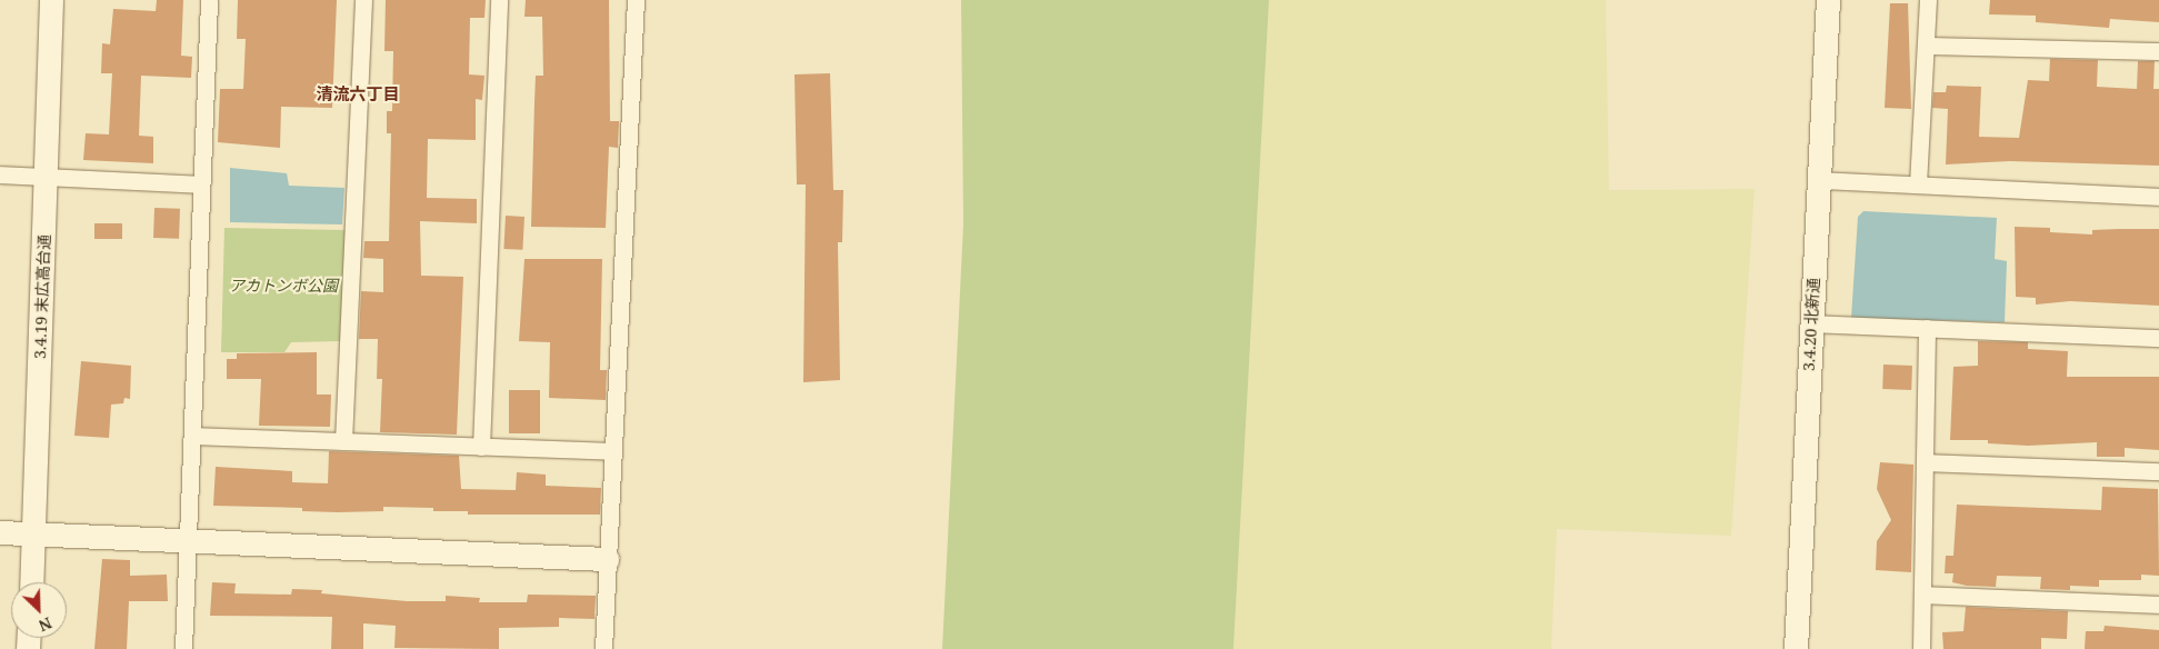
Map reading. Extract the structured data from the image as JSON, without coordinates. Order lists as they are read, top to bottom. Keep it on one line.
{"streets":{"street":["3.4.19 末広高台通","3.4.20 北新通"]},"districts":["清流六丁目"],"parks":["アカトンボ公園"],"north":"bottom right"}
